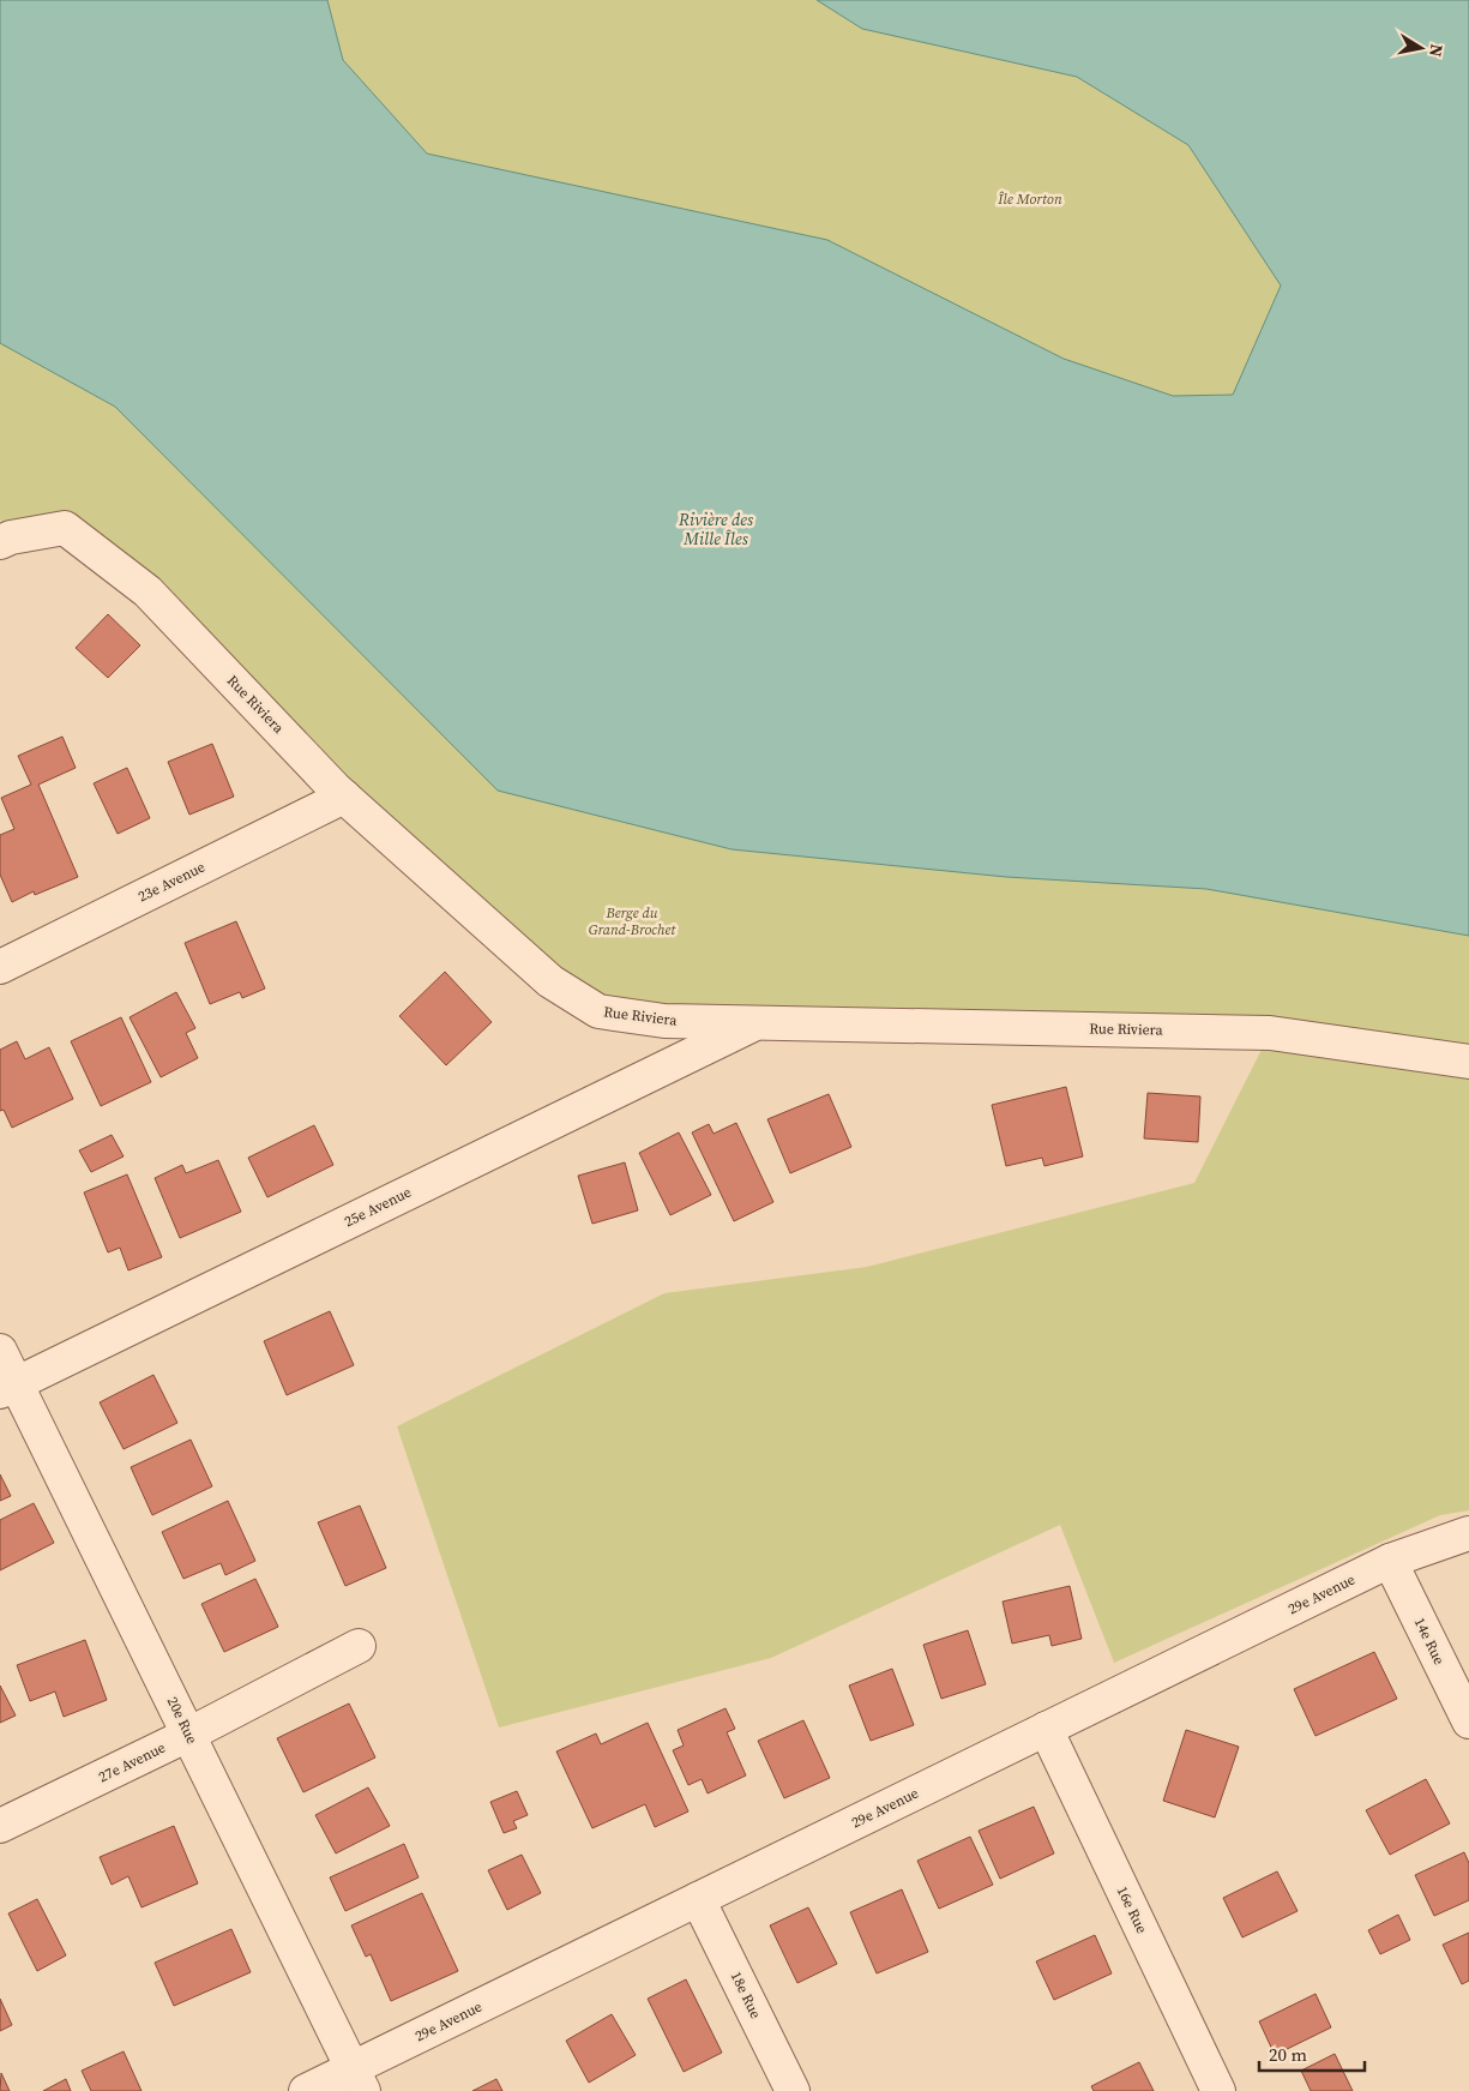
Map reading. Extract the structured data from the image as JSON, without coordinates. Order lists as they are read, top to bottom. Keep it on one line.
{"streets":{"street":["Rue Riviera","23e Avenue","25e Avenue","29e Avenue","14e Rue","20e Rue","27e Avenue","16e Rue","18e Rue"]},"crossings":[["Rue Riviera","23e Avenue"],["Rue Riviera","25e Avenue"],["25e Avenue","20e Rue"],["29e Avenue","14e Rue"],["29e Avenue","20e Rue"],["29e Avenue","16e Rue"],["29e Avenue","18e Rue"],["20e Rue","27e Avenue"]],"water":["Rivière des Mille Îles"],"parks":["Île Morton","Berge du Grand-Brochet"],"scale_bar":"20 m","north":"right"}
